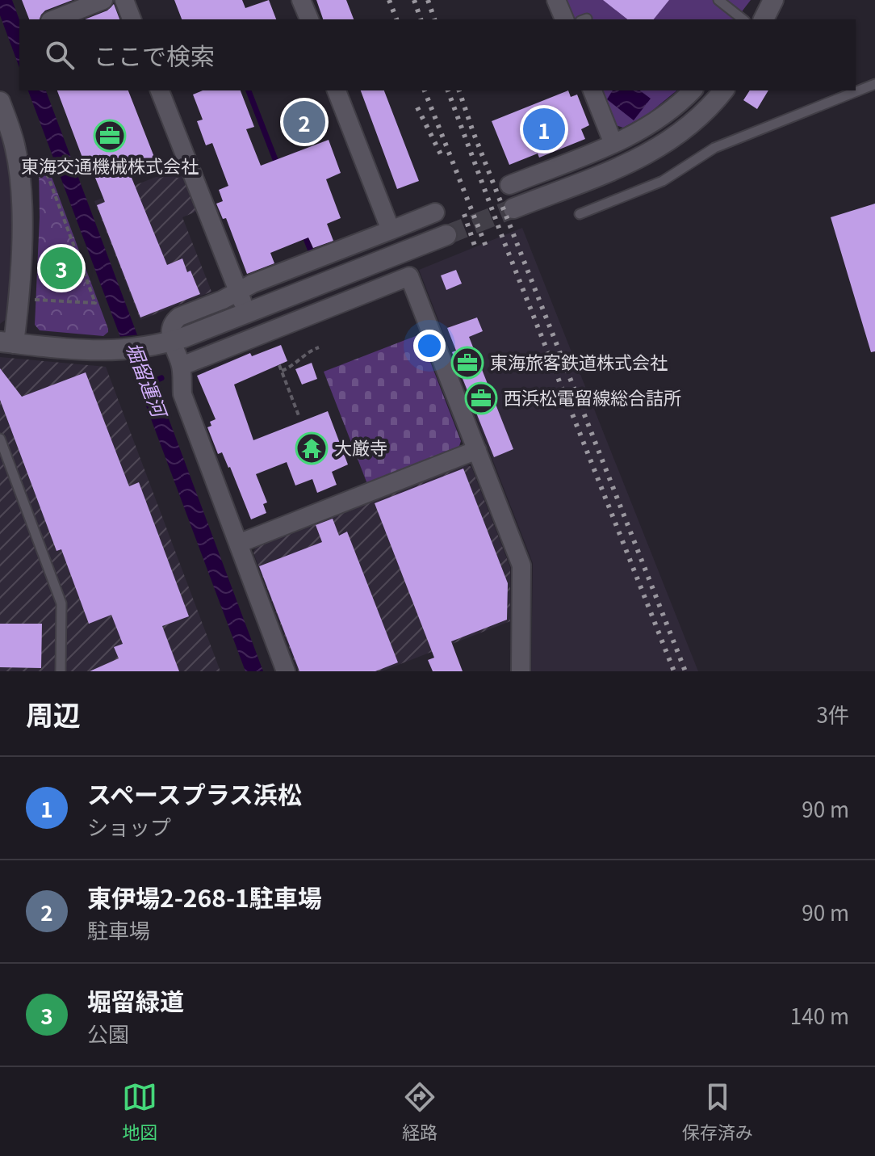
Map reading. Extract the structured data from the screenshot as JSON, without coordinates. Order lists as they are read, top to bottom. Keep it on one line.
{"water":["堀留運河"],"places":{"office":["東海交通機械株式会社","東海旅客鉄道株式会社","西浜松電留線総合詰所"],"temple":["大厳寺"]},"page":{"search":"ここで検索","pins":["2","1","3"],"heading":["周辺","3件"],"list":[{"mark":"1","name":"スペースプラス浜松","note":"ショップ","value":"90 m"},{"mark":"2","name":"東伊場2-268-1駐車場","note":"駐車場","value":"90 m"},{"mark":"3","name":"堀留緑道","note":"公園","value":"140 m"}],"nav":["地図","経路","保存済み"]}}
